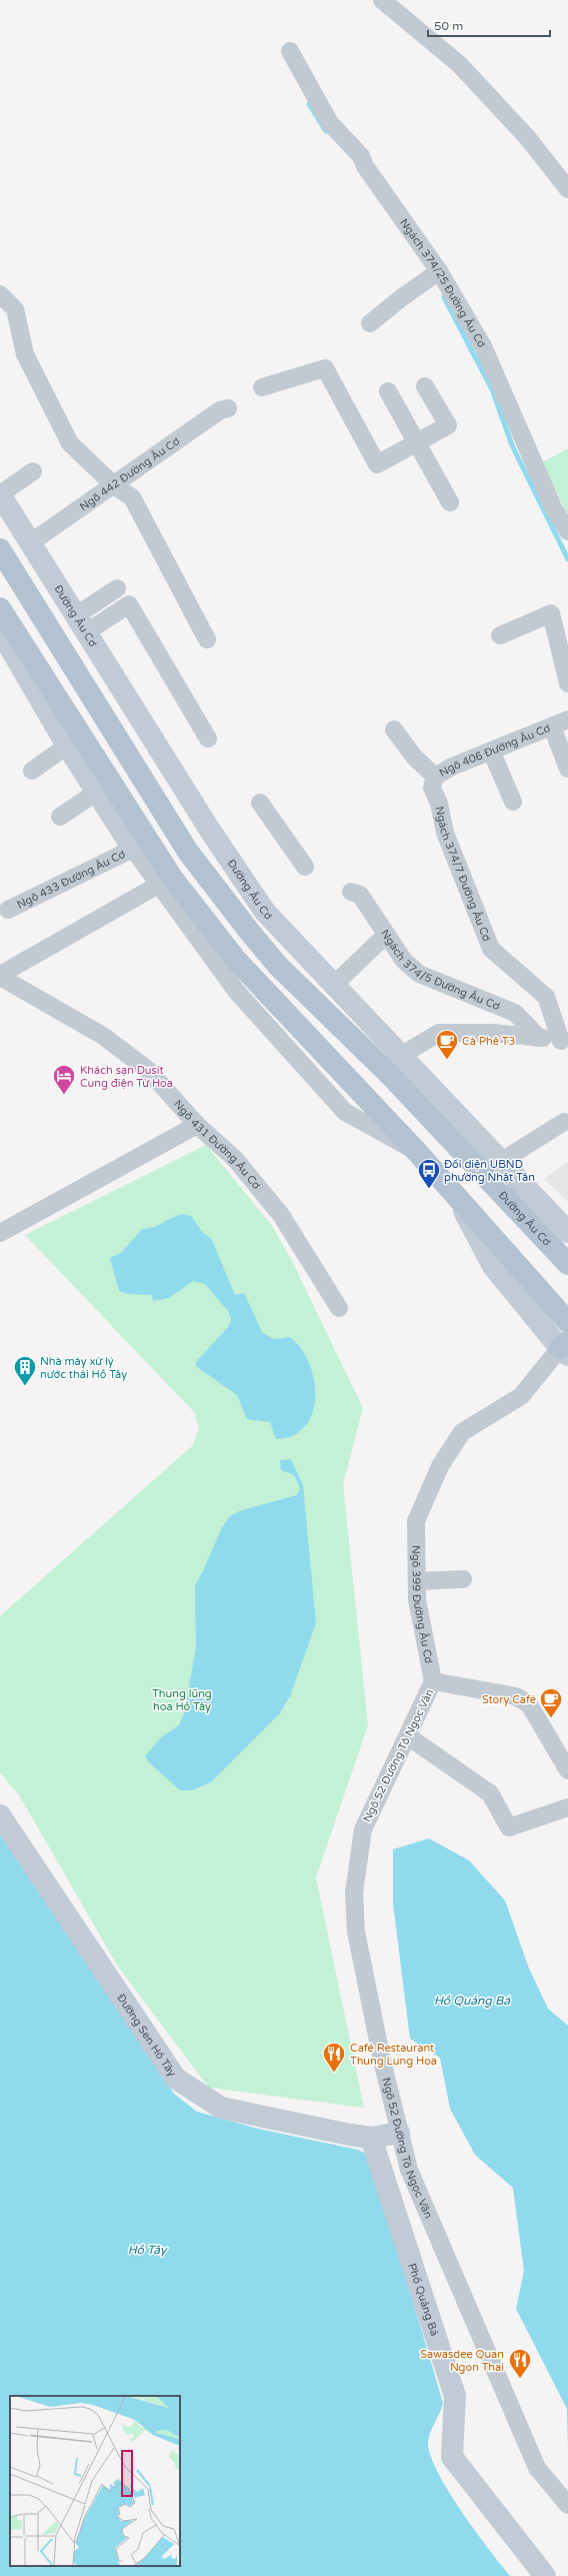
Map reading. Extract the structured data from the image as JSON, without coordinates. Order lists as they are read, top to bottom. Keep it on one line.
{"streets":{"main road":["Đường Âu Cơ"],"street":["Ngách 374/25 Đường Âu Cơ","Ngõ 442 Đường Âu Cơ","Ngõ 406 Đường Âu Cơ","Ngách 374/7 Đường Âu Cơ","Ngõ 433 Đường Âu Cơ","Ngách 374/5 Đường Âu Cơ","Ngõ 431 Đường Âu Cơ","Ngõ 399 Đường Âu Cơ","Ngõ 52 Đường Tô Ngọc Vân","Đường Sen Hồ Tây","Phố Quảng Bá"]},"crossings":[["Ngõ 442 Đường Âu Cơ","Đường Âu Cơ"],["Ngõ 406 Đường Âu Cơ","Ngách 374/7 Đường Âu Cơ"],["Ngõ 399 Đường Âu Cơ","Ngõ 52 Đường Tô Ngọc Vân"],["Ngõ 52 Đường Tô Ngọc Vân","Đường Sen Hồ Tây"],["Đường Sen Hồ Tây","Phố Quảng Bá"]],"water":["Hồ Quảng Bá","Hồ Tây"],"parks":["Thung lũng hoa Hồ Tây"],"places":{"cafe":["Cà Phê T3","Story Café"],"hotel":["Khách sạn Dusit Cung điện Từ Hoa"],"bus stop":["Đối diện UBND phường Nhật Tân"],"building":["Nhà máy xử lý nước thải Hồ Tây"],"restaurant":["Café Restaurant Thung Lung Hoa","Sawasdee Quan Ngon Thai"]},"scale_bar":"50 m"}
